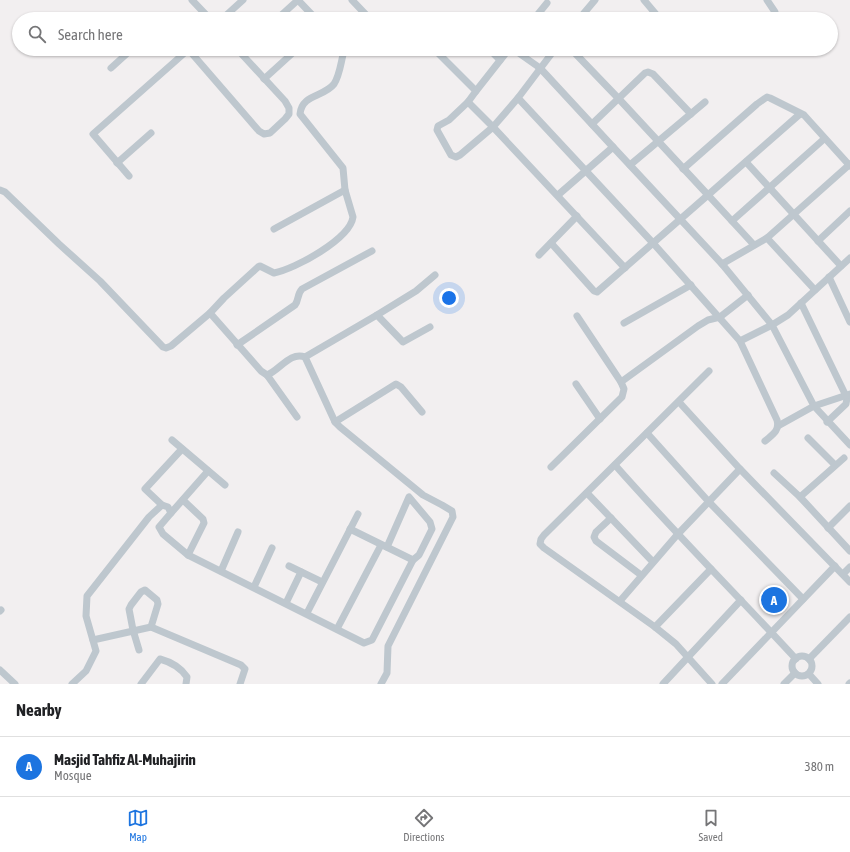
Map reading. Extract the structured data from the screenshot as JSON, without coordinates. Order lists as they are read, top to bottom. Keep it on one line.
{"page":{"search":"Search here","pins":"A","heading":"Nearby","list":[{"mark":"A","name":"Masjid Tahfiz Al-Muhajirin","note":"Mosque","value":"380 m"}],"nav":["Map","Directions","Saved"]}}
